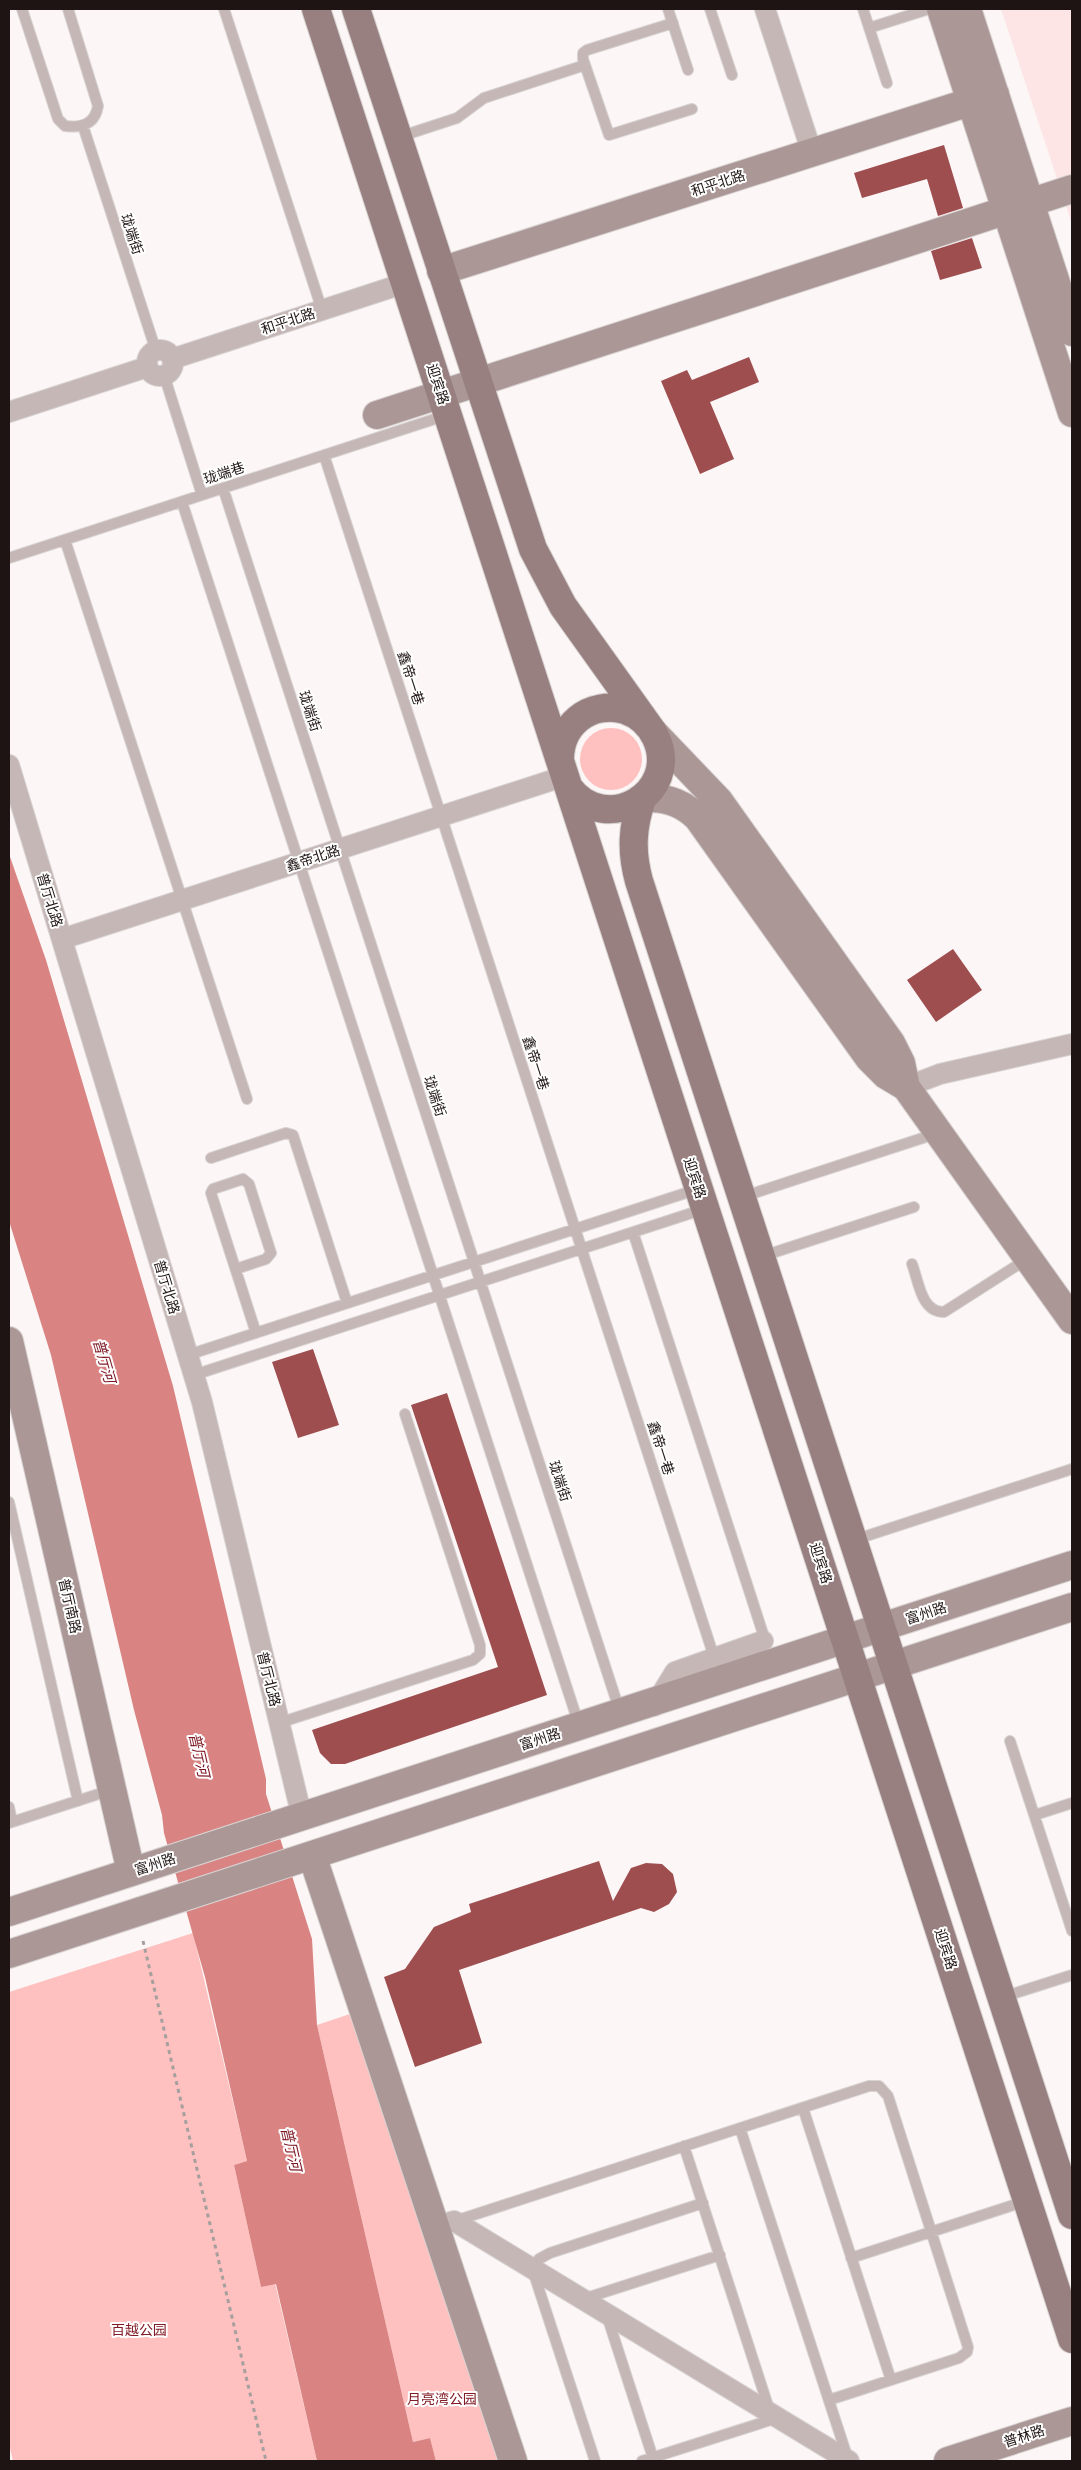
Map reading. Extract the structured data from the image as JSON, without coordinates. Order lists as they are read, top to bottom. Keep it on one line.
{"streets":{"main road":["和平北路","迎宾路","普厅南路","富州路","普林路"],"street":["鑫帝北路","普厅北路"],"lane":["珑端街","珑端巷","鑫帝一巷"]},"crossings":[["和平北路","珑端街"],["和平北路","迎宾路"],["珑端街","珑端巷"],["珑端街","鑫帝北路"],["珑端街","富州路"],["迎宾路","珑端巷"],["迎宾路","鑫帝北路"],["迎宾路","富州路"],["珑端巷","鑫帝一巷"],["鑫帝一巷","鑫帝北路"],["鑫帝一巷","富州路"],["鑫帝北路","普厅北路"],["普厅北路","富州路"],["普厅南路","富州路"]],"water":["普厅河"],"parks":["百越公园","月亮湾公园"]}
